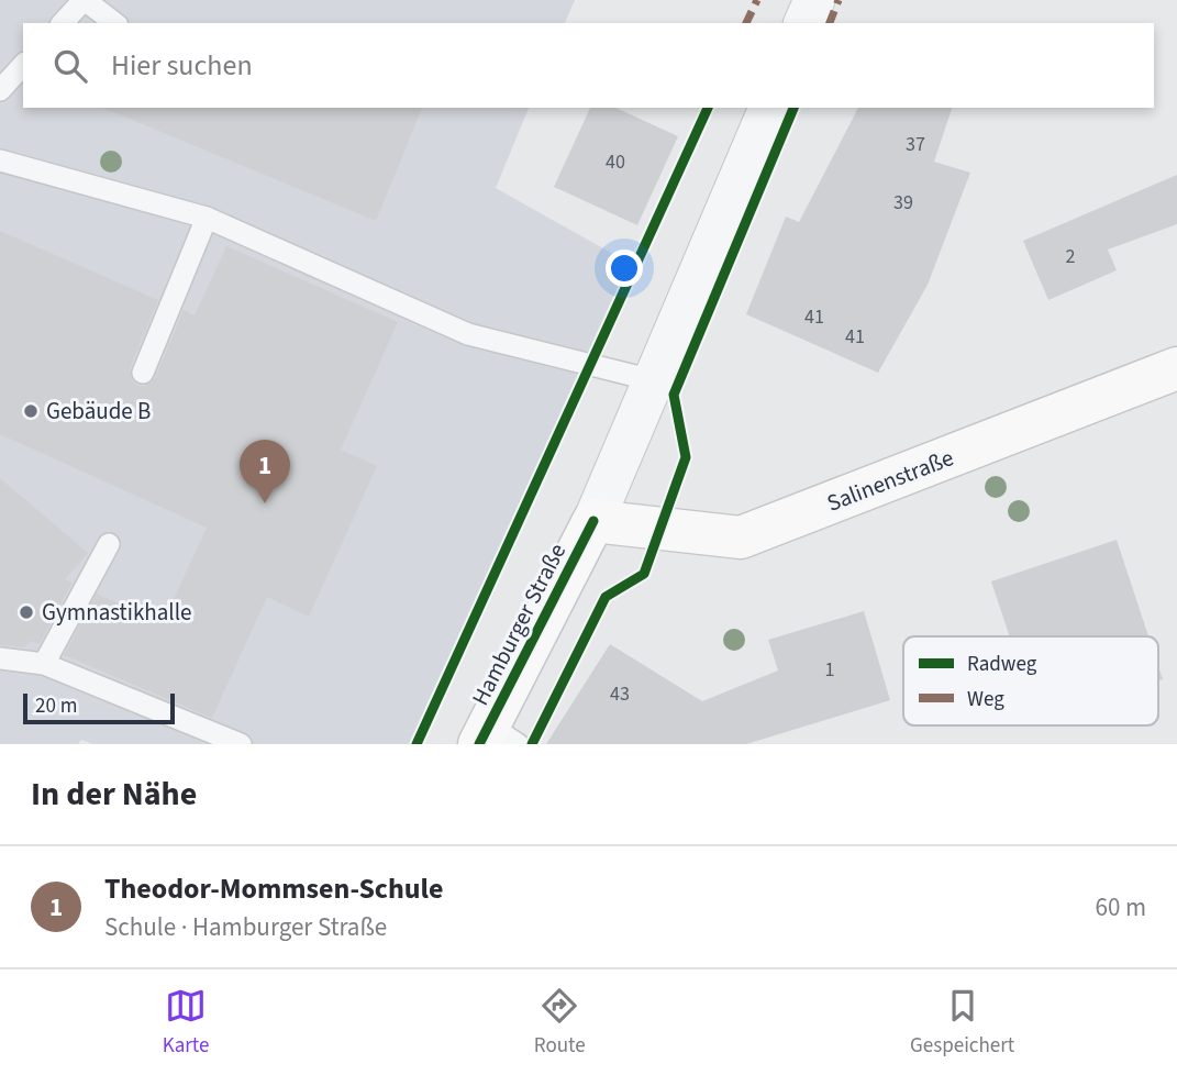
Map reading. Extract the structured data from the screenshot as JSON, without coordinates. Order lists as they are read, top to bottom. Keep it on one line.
{"streets":{"street":["Salinenstraße","Hamburger Straße"]},"crossings":[["Salinenstraße","Hamburger Straße"]],"places":["Gebäude B","Gymnastikhalle"],"house_numbers":["37","40","39","2","41","41","1","43"],"legend":["Radweg","Weg"],"scale_bar":"20 m","page":{"search":"Hier suchen","pins":"1","scale":"20 m","heading":"In der Nähe","list":[{"mark":"1","name":"Theodor-Mommsen-Schule","note":"Schule · Hamburger Straße","value":"60 m"}],"nav":["Karte","Route","Gespeichert"]}}
